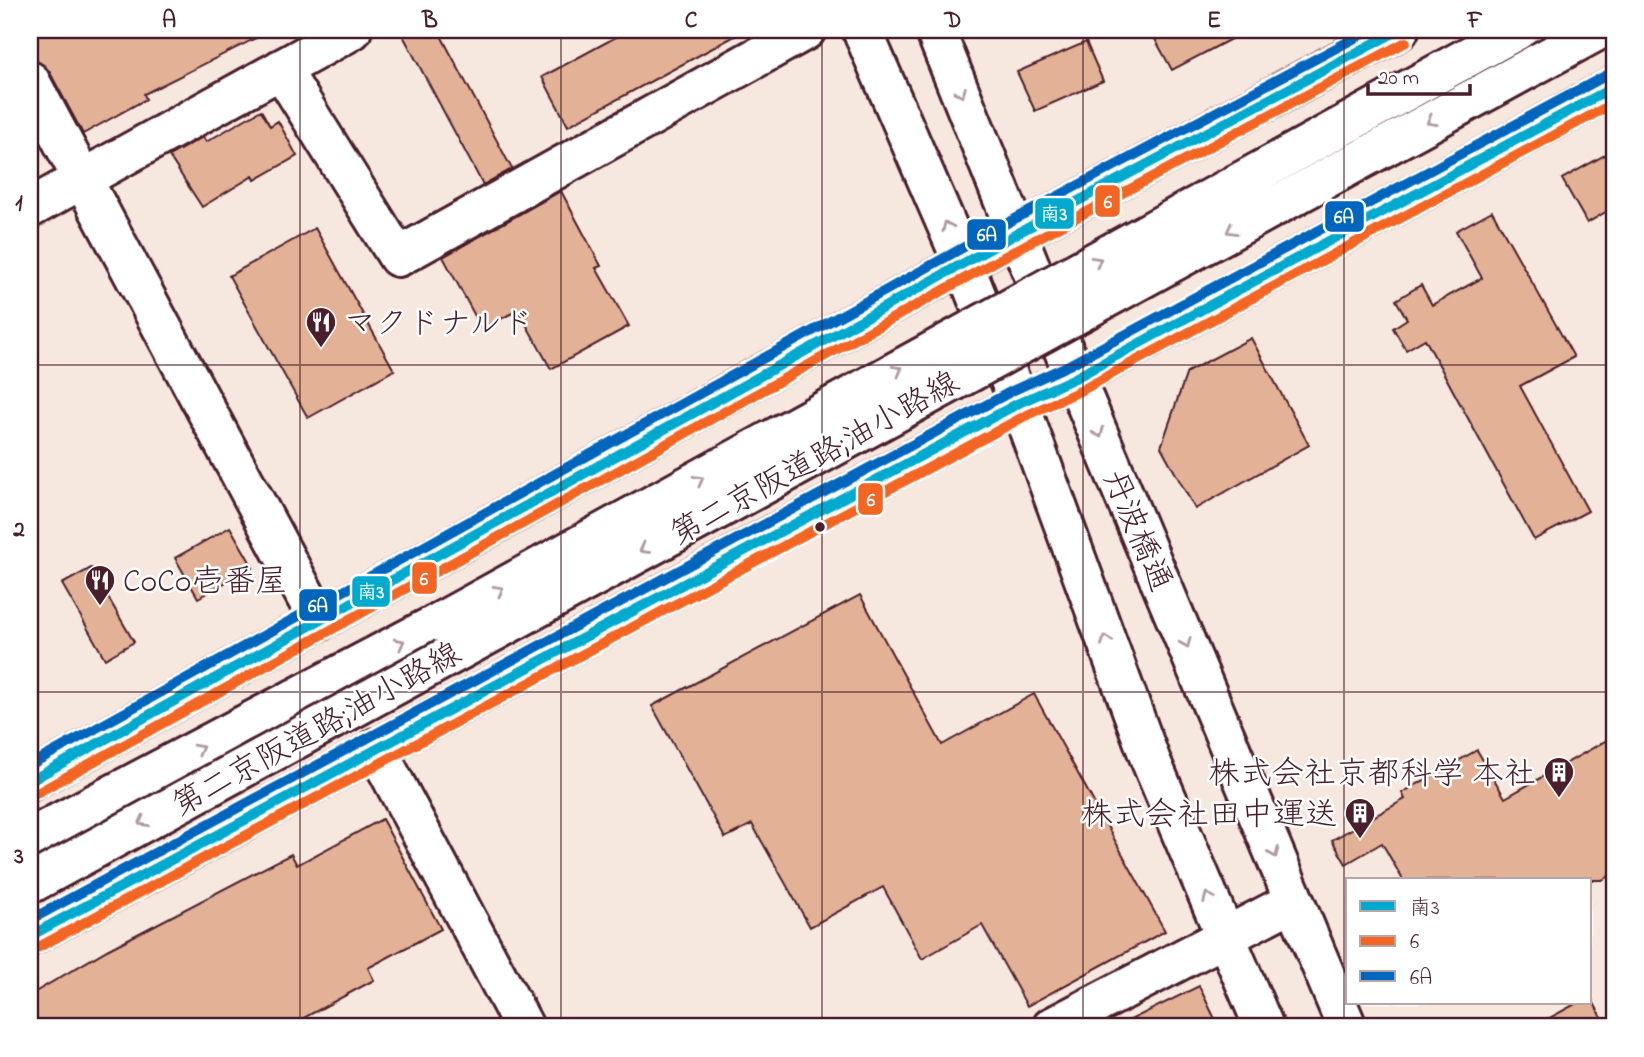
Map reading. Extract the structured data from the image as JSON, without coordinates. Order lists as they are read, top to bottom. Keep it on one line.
{"streets":{"main road":["第二京阪道路;油小路線","丹波橋通"]},"places":{"restaurant":["マクドナルド","CoCo壱番屋"],"building":["株式会社京都科学 本社","株式会社田中運送"]},"lines":["transit line 南3","transit line 6A","transit line 6"],"legend":["南3","6","6A"],"scale_bar":"20 m","grid":{"columns":["A","B","C","D","E","F"],"rows":["1","2","3"]}}
